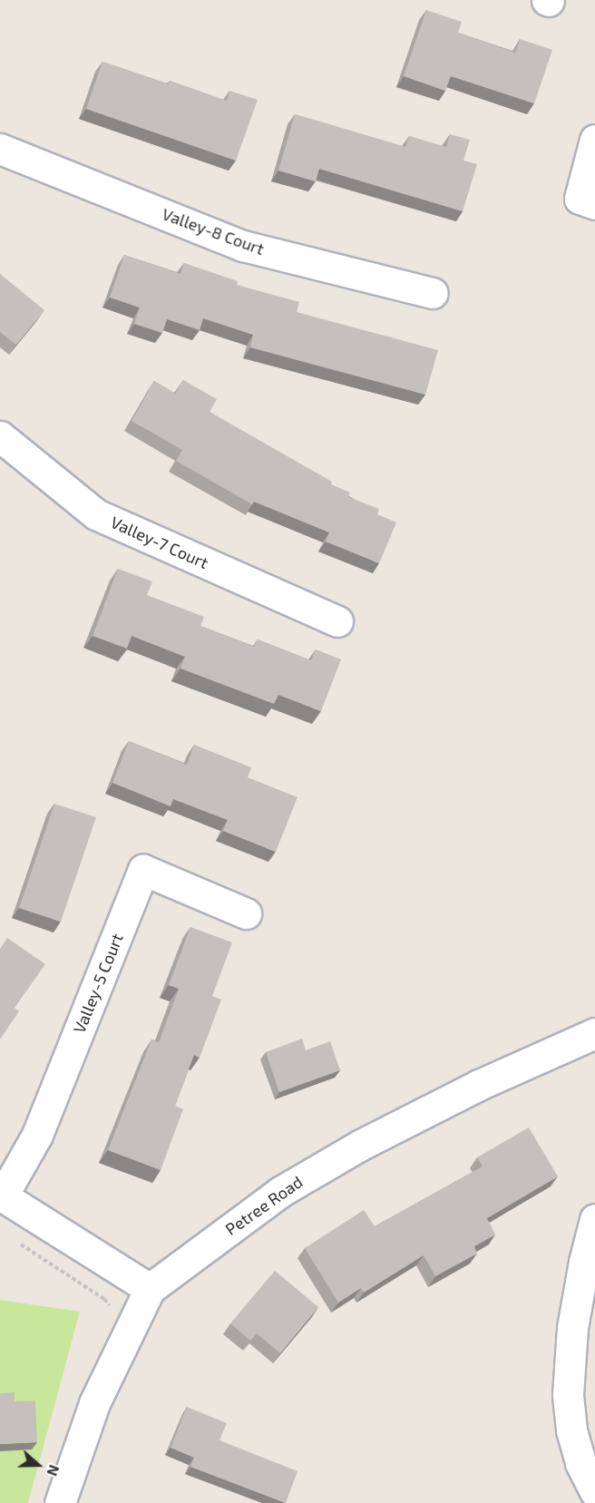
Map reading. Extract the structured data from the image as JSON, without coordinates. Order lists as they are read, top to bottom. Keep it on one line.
{"streets":{"street":["Valley-8 Court","Valley-7 Court","Valley-5 Court","Petree Road"]},"north":"right"}
